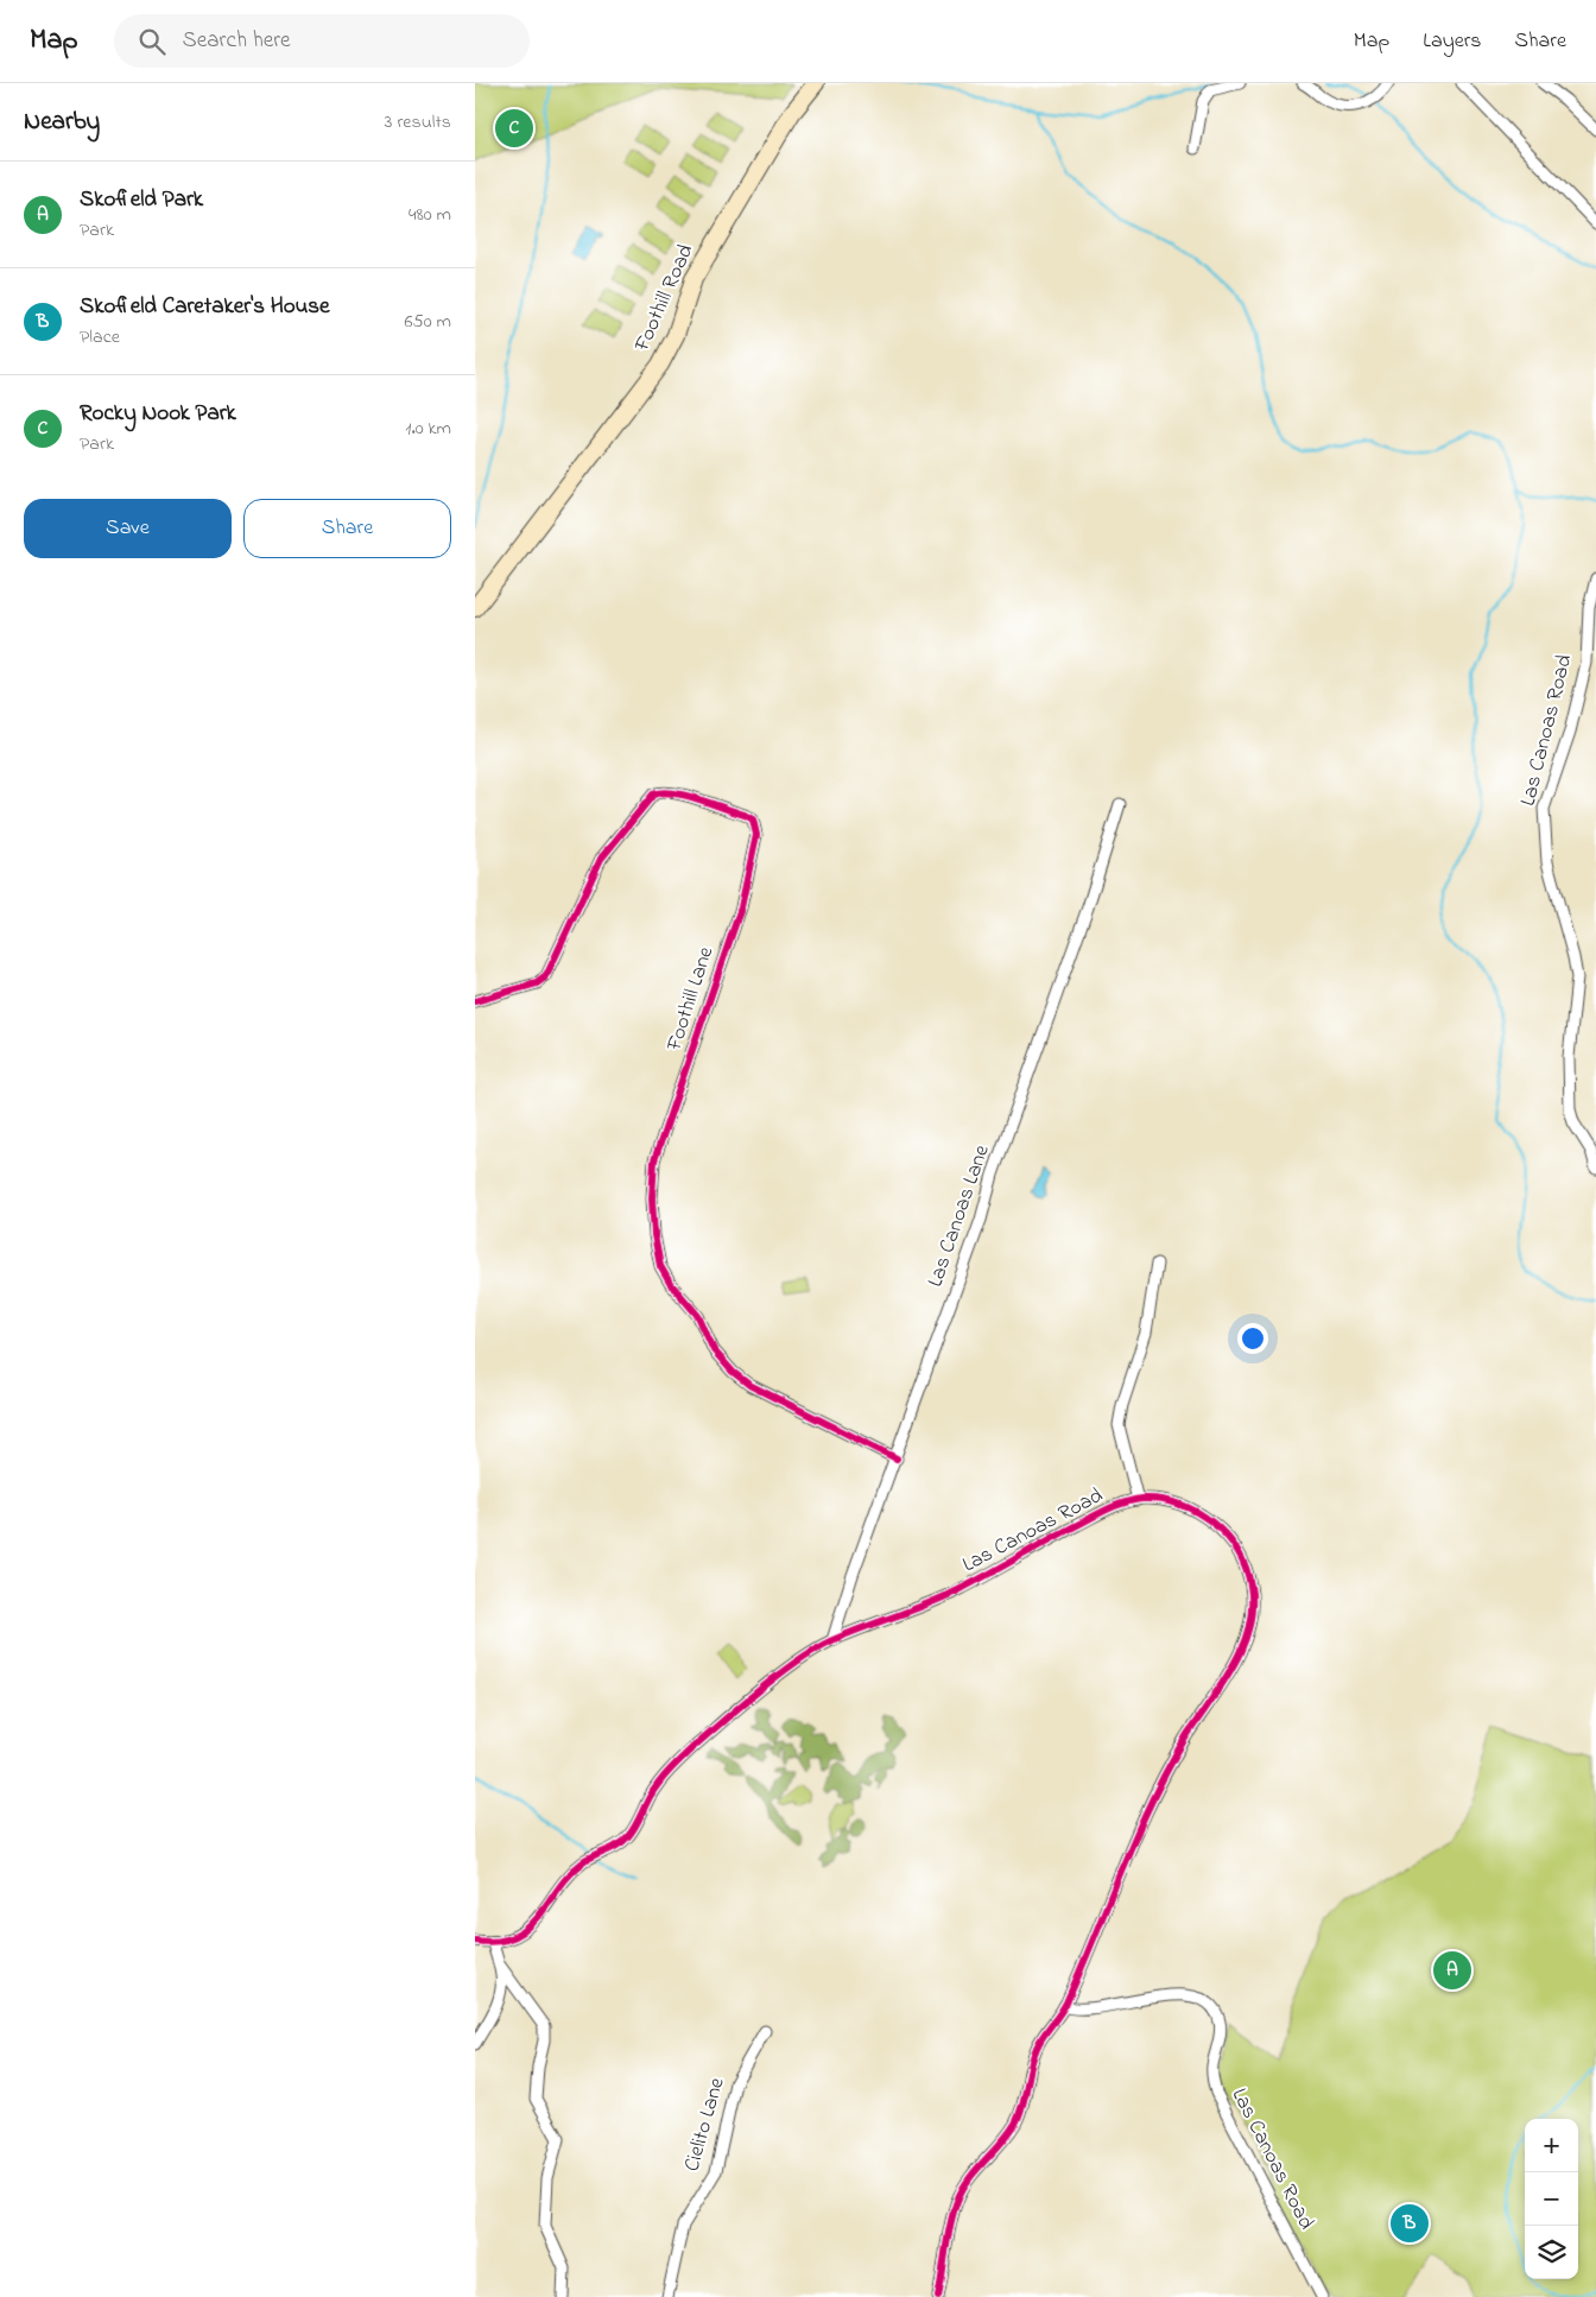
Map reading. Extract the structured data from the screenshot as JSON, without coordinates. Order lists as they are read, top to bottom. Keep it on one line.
{"streets":{"main road":["Foothill Road"],"street":["Las Canoas Road","Foothill Lane","Las Canoas Lane","Cielito Lane"]},"crossings":[["Las Canoas Road","Las Canoas Lane"],["Foothill Lane","Las Canoas Lane"]],"page":{"header":"Map","search":"Search here","nav":["Map","Layers","Share"],"heading":["Nearby","3 results"],"pins":["C","A","B"],"list":[{"mark":"A","name":"Skofield Park","note":"Park","value":"480 m"},{"mark":"B","name":"Skofield Caretaker's House","note":"Place","value":"650 m"},{"mark":"C","name":"Rocky Nook Park","note":"Park","value":"1.0 km"}],"buttons":["Save","Share"],"map_buttons":["+","−"]}}
